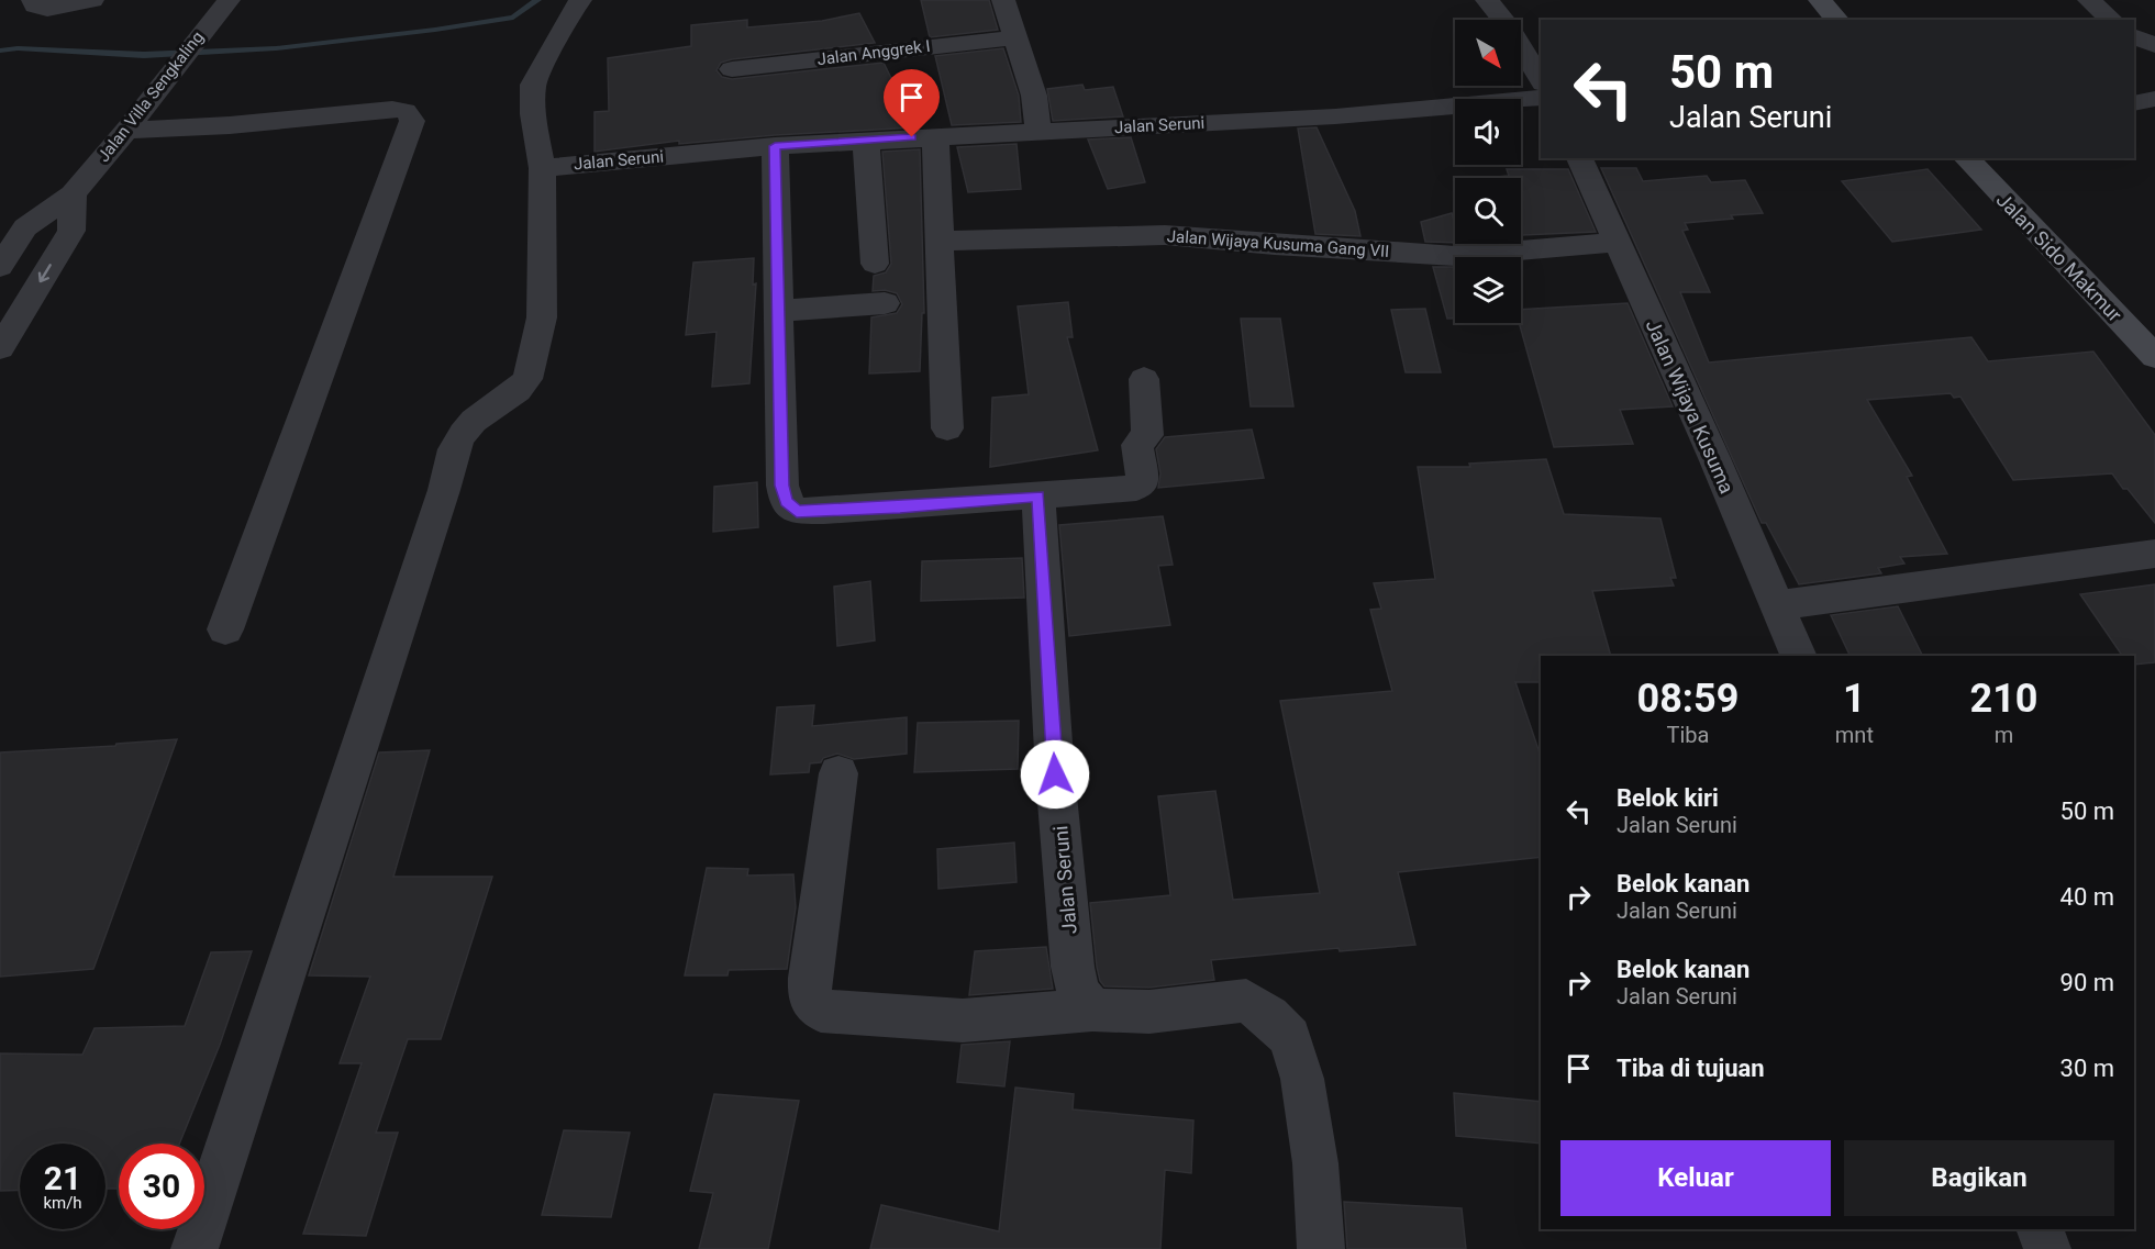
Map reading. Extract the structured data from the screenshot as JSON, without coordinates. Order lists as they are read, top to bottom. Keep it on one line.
{"streets":{"main road":["Jalan Sido Makmur"],"street":["Jalan Anggrek I","Jalan Villa Sengkaling","Jalan Seruni","Jalan Wijaya Kusuma Gang VII","Jalan Wijaya Kusuma"]},"crossings":[["Jalan Wijaya Kusuma Gang VII","Jalan Wijaya Kusuma"]],"north":"bottom right","page":{"turn":["50 m","Jalan Seruni"],"eta":["08:59","Tiba","1","mnt","210","m"],"list":[{"name":"Belok kiri","note":"Jalan Seruni","value":"50 m"},{"name":"Belok kanan","note":"Jalan Seruni","value":"40 m"},{"name":"Belok kanan","note":"Jalan Seruni","value":"90 m"},{"name":"Tiba di tujuan","value":"30 m"}],"buttons":["Keluar","Bagikan"],"speed":"21 km/h","limit":"30"}}
